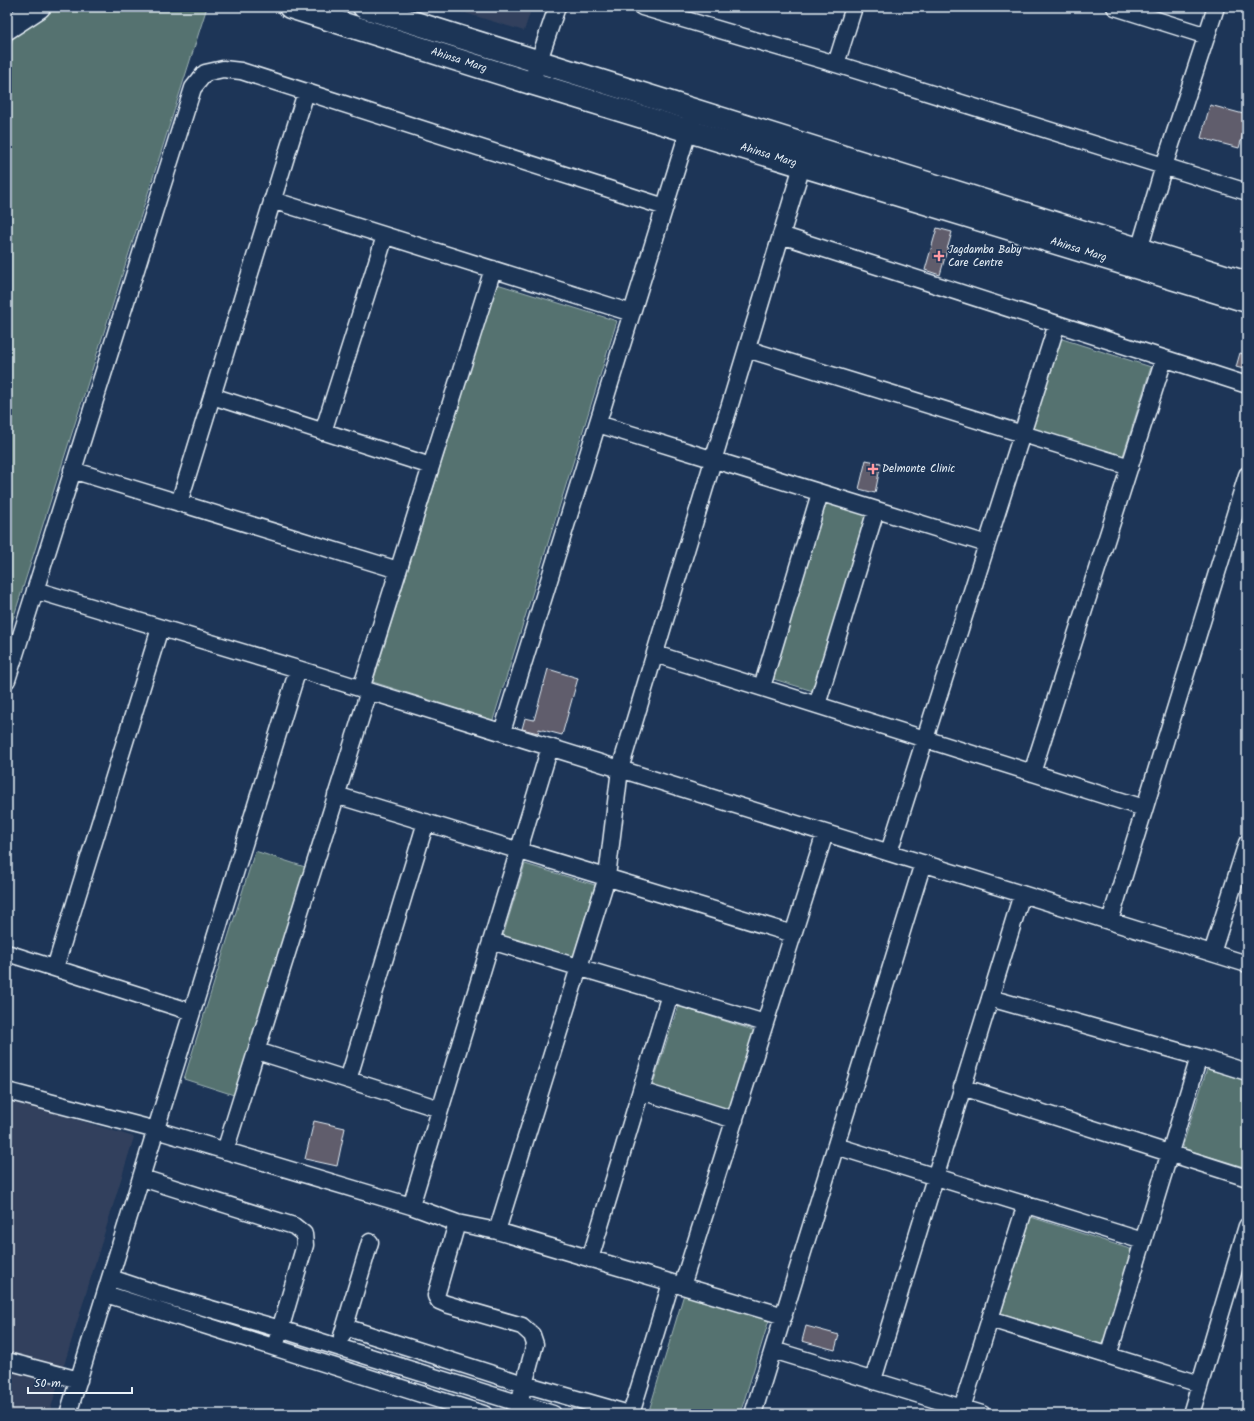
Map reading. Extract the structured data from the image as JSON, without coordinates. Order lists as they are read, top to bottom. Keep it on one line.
{"streets":{"highway":["Ahinsa Marg"]},"places":{"health":["Jagdamba Baby Care Centre","Delmonte Clinic"]},"scale_bar":"50 m"}
